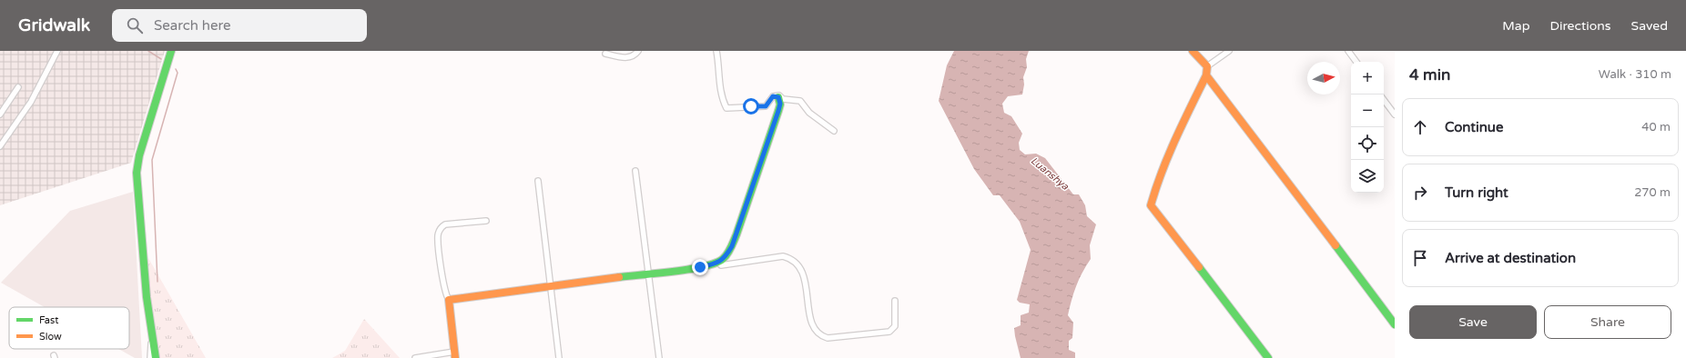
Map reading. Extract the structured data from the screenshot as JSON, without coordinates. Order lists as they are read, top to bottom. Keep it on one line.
{"water":["Luanshya"],"legend":["Fast","Slow"],"north":"right","page":{"header":"Gridwalk","search":"Search here","nav":["Map","Directions","Saved"],"heading":["4 min","Walk · 310 m"],"map_buttons":["+","−"],"list":[["Continue","40 m"],["Turn right","270 m"],"Arrive at destination"],"buttons":["Save","Share"]}}
